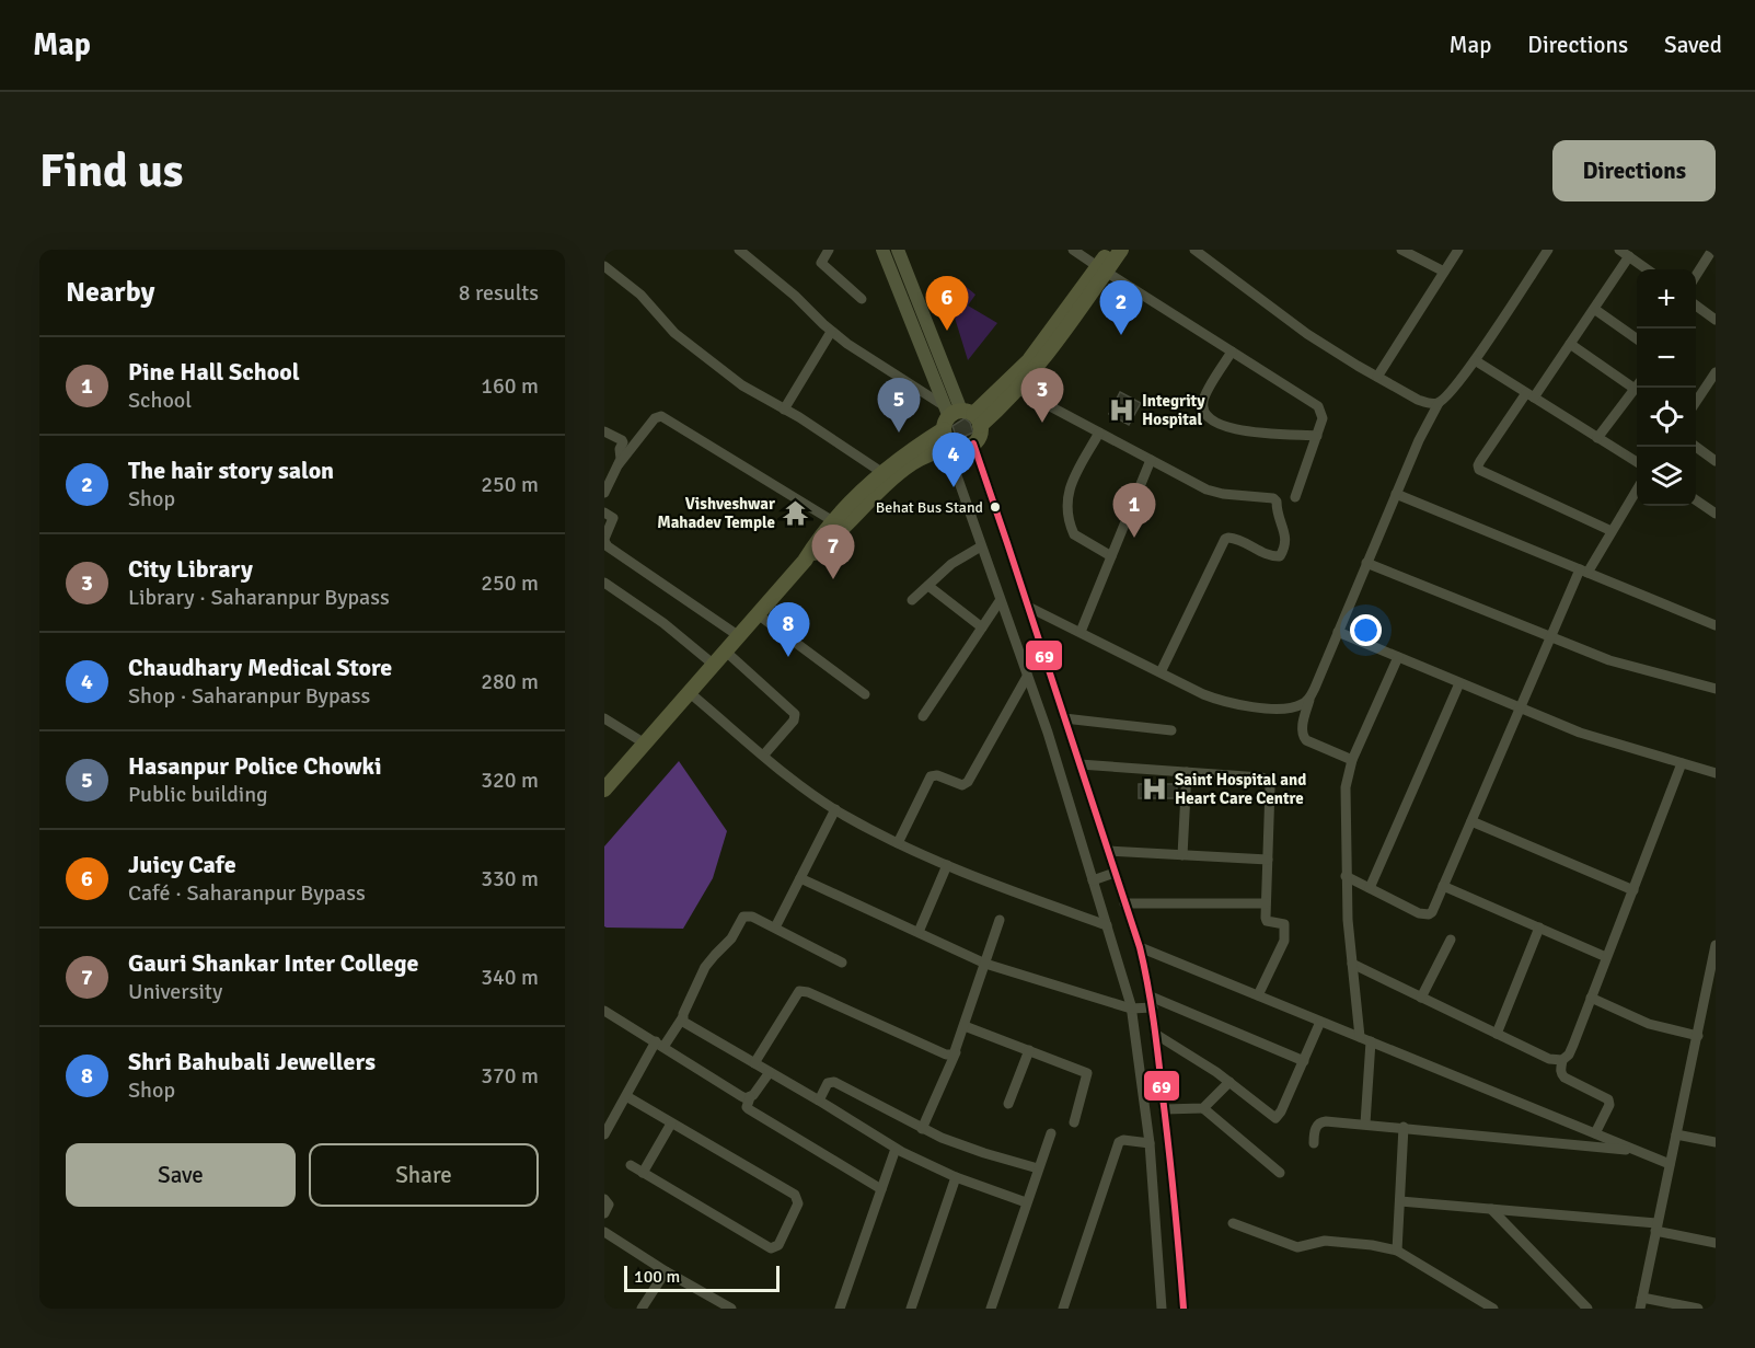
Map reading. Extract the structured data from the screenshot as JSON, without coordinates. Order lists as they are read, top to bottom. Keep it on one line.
{"places":{"hospital":["Integrity Hospital","Saint Hospital and Heart Care Centre"],"other":["Behat Bus Stand"],"temple":["Vishveshwar Mahadev Temple"]},"lines":["transit line 69"],"scale_bar":"100 m","page":{"header":"Map","nav":["Map","Directions","Saved"],"buttons":["Directions",["Save","Share"]],"title":"Find us","heading":["Nearby","8 results"],"map_buttons":["+","−"],"pins":["6","2","3","5","4","1","7","8"],"list":[{"mark":"1","name":"Pine Hall School","note":"School","value":"160 m"},{"mark":"2","name":"The hair story salon","note":"Shop","value":"250 m"},{"mark":"3","name":"City Library","note":"Library · Saharanpur Bypass","value":"250 m"},{"mark":"4","name":"Chaudhary Medical Store","note":"Shop · Saharanpur Bypass","value":"280 m"},{"mark":"5","name":"Hasanpur Police Chowki","note":"Public building","value":"320 m"},{"mark":"6","name":"Juicy Cafe","note":"Café · Saharanpur Bypass","value":"330 m"},{"mark":"7","name":"Gauri Shankar Inter College","note":"University","value":"340 m"},{"mark":"8","name":"Shri Bahubali Jewellers","note":"Shop","value":"370 m"}],"scale":"100 m"}}
